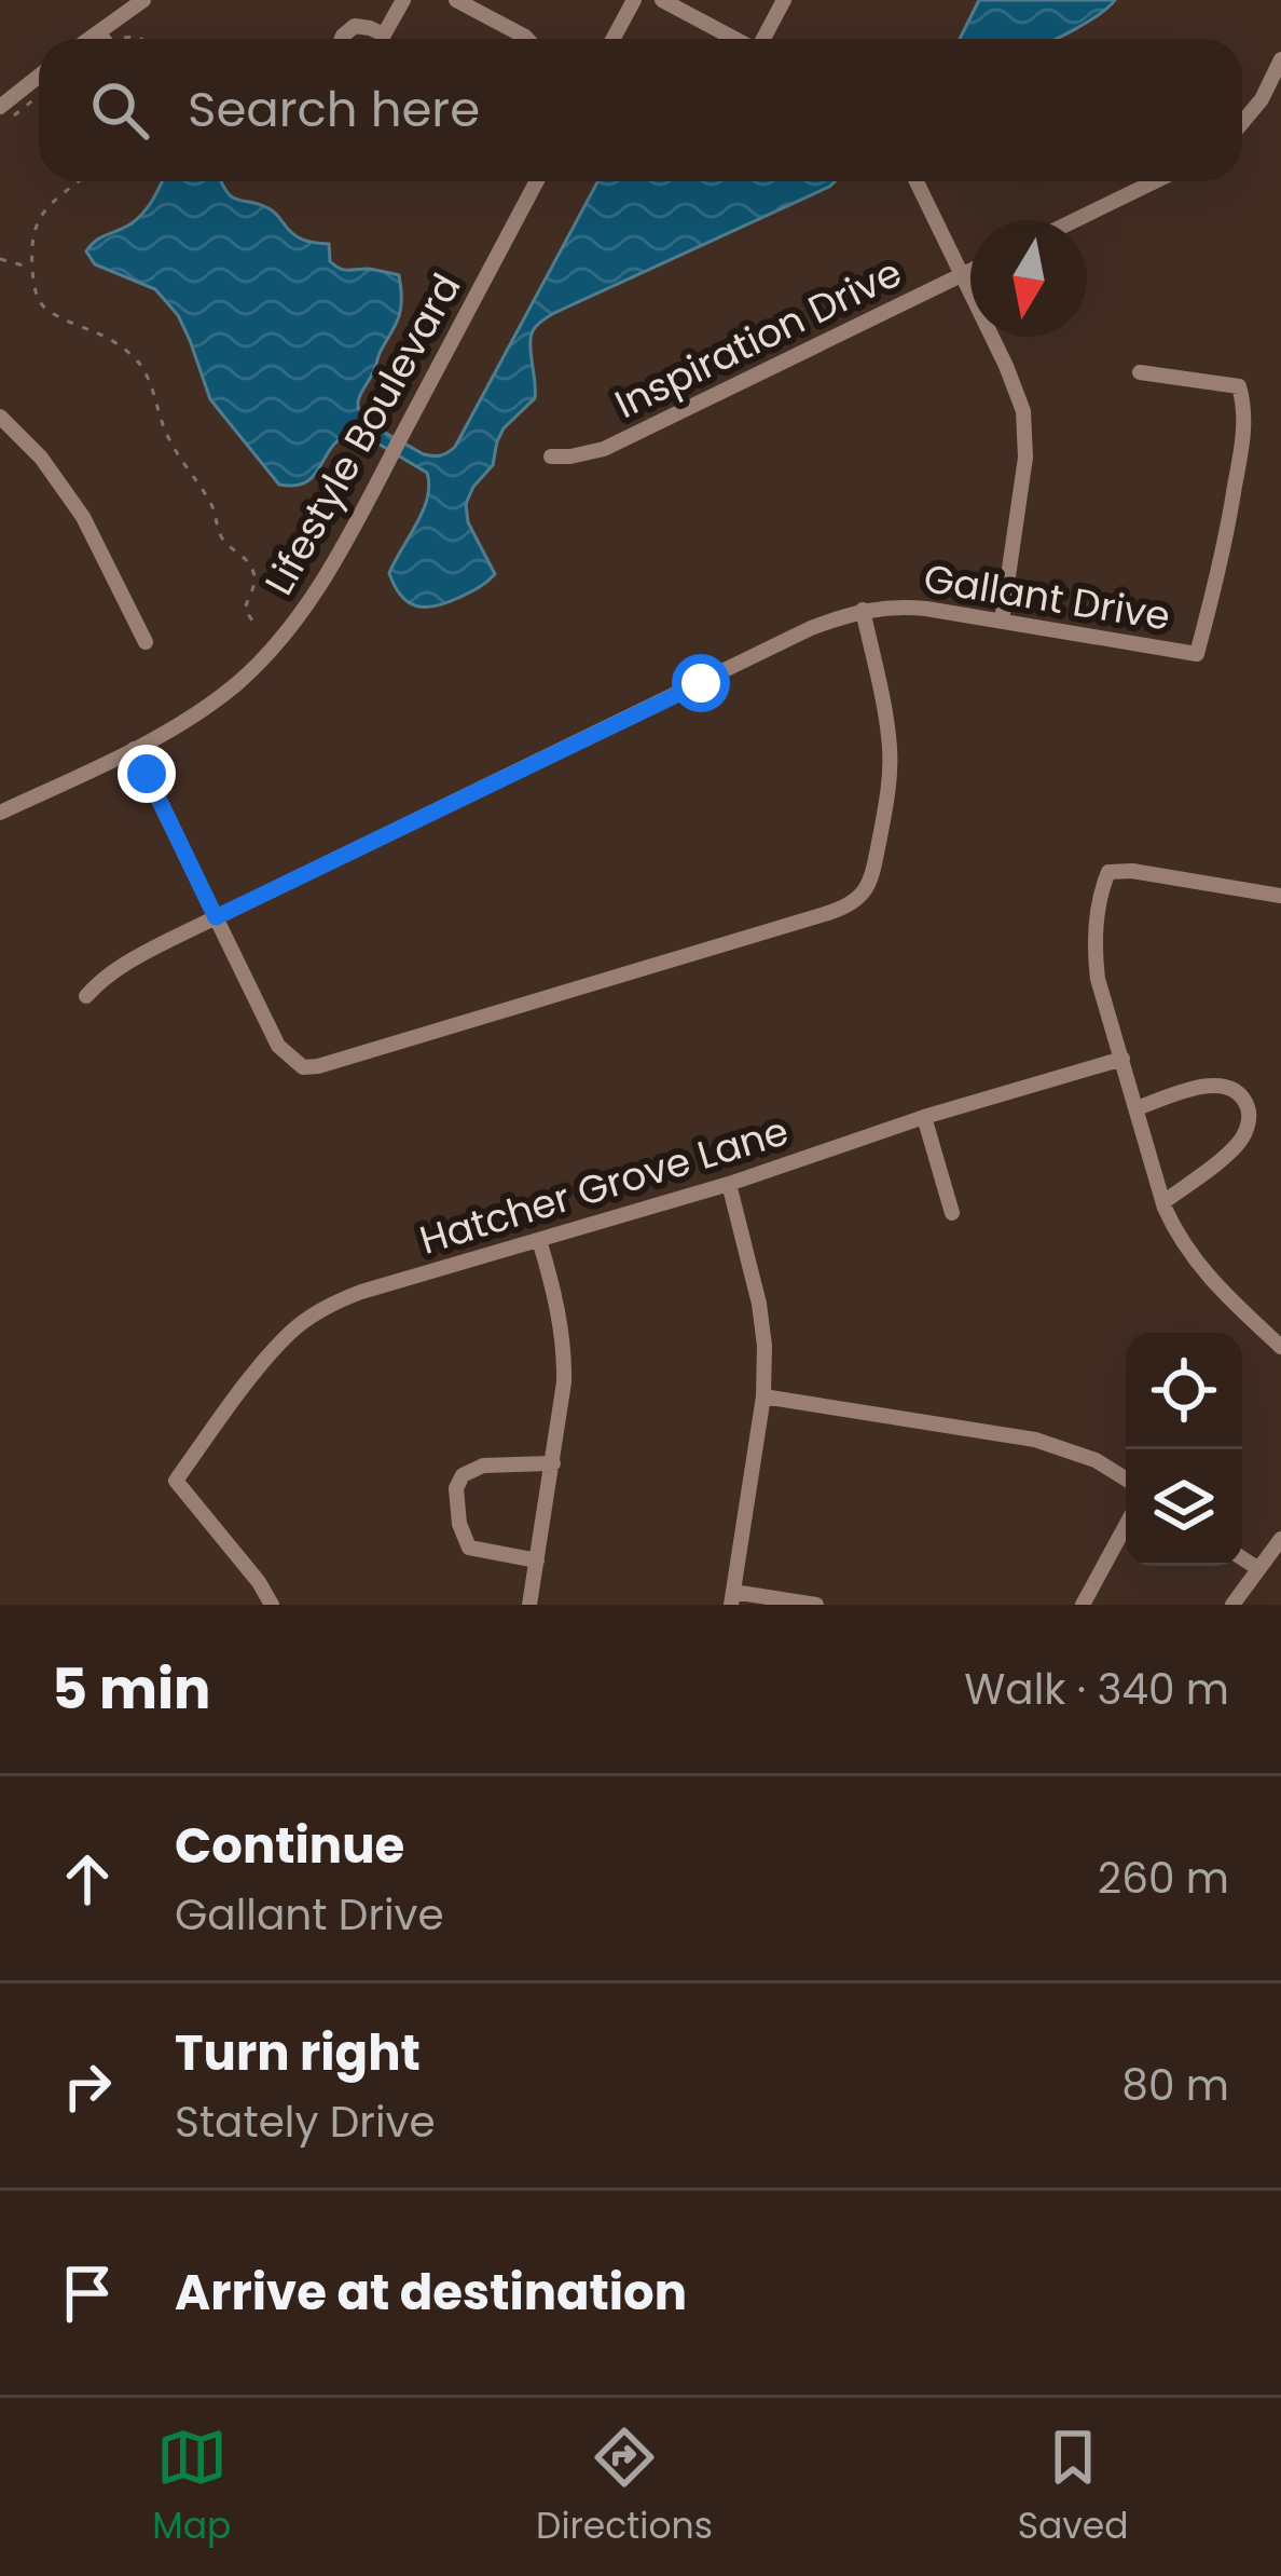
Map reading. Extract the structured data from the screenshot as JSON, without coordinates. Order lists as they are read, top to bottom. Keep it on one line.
{"streets":{"street":["Inspiration Drive","Lifestyle Boulevard","Gallant Drive","Hatcher Grove Lane"]},"north":"bottom","page":{"search":"Search here","heading":["5 min","Walk · 340 m"],"list":[["Continue","Gallant Drive","260 m"],["Turn right","Stately Drive","80 m"],"Arrive at destination"],"nav":["Map","Directions","Saved"]}}
